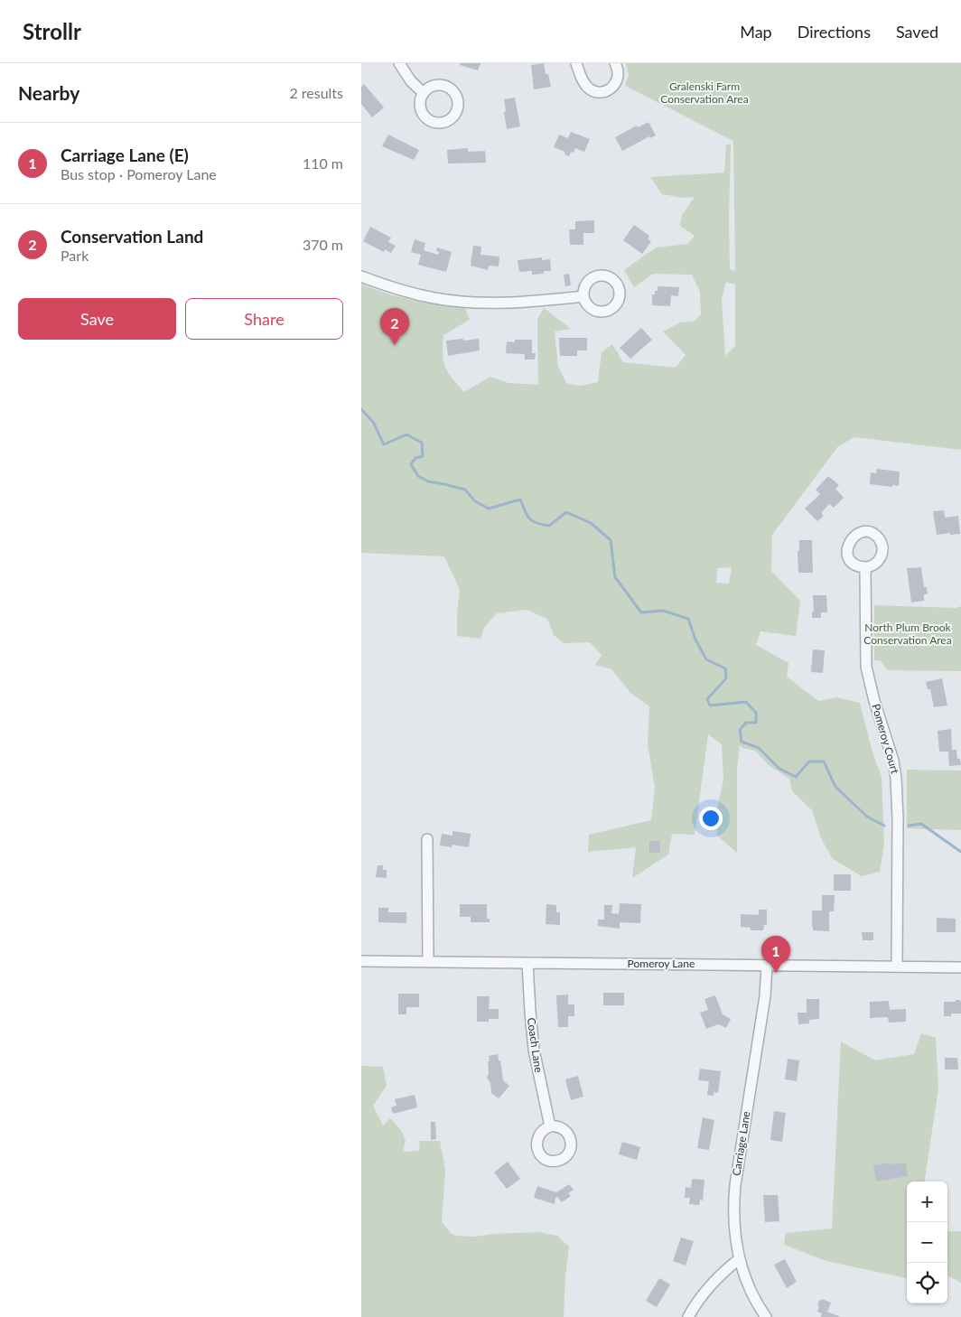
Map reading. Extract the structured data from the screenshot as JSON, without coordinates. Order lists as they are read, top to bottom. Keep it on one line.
{"streets":{"street":["Pomeroy Court","Pomeroy Lane","Coach Lane","Carriage Lane"]},"crossings":[["Pomeroy Court","Pomeroy Lane"],["Pomeroy Lane","Coach Lane"],["Pomeroy Lane","Carriage Lane"]],"parks":["Gralenski Farm Conservation Area","North Plum Brook Conservation Area"],"page":{"header":"Strollr","nav":["Map","Directions","Saved"],"heading":["Nearby","2 results"],"list":[{"mark":"1","name":"Carriage Lane (E)","note":"Bus stop · Pomeroy Lane","value":"110 m"},{"mark":"2","name":"Conservation Land","note":"Park","value":"370 m"}],"buttons":["Save","Share"],"pins":["2","1"],"map_buttons":["+","−"]}}
